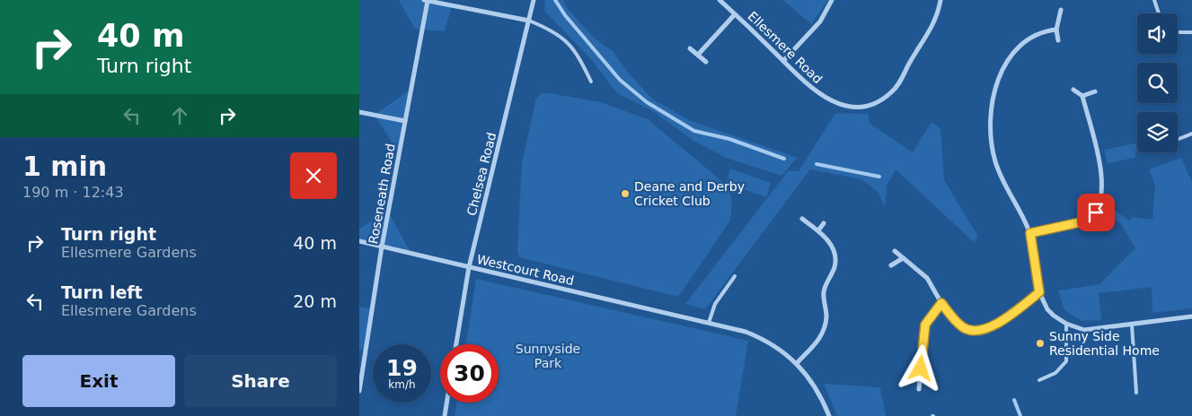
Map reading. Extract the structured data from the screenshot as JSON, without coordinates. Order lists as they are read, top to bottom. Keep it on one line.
{"streets":{"street":["Ellesmere Road","Chelsea Road","Roseneath Road","Westcourt Road"]},"crossings":[["Chelsea Road","Westcourt Road"],["Roseneath Road","Westcourt Road"]],"parks":["Sunnyside Park"],"places":["Deane and Derby Cricket Club","Sunny Side Residential Home"],"page":{"turn":["40 m","Turn right"],"heading":["1 min","190 m · 12:43"],"list":[{"name":"Turn right","note":"Ellesmere Gardens","value":"40 m"},{"name":"Turn left","note":"Ellesmere Gardens","value":"20 m"}],"speed":"19 km/h","limit":"30","buttons":["Exit","Share"]}}
